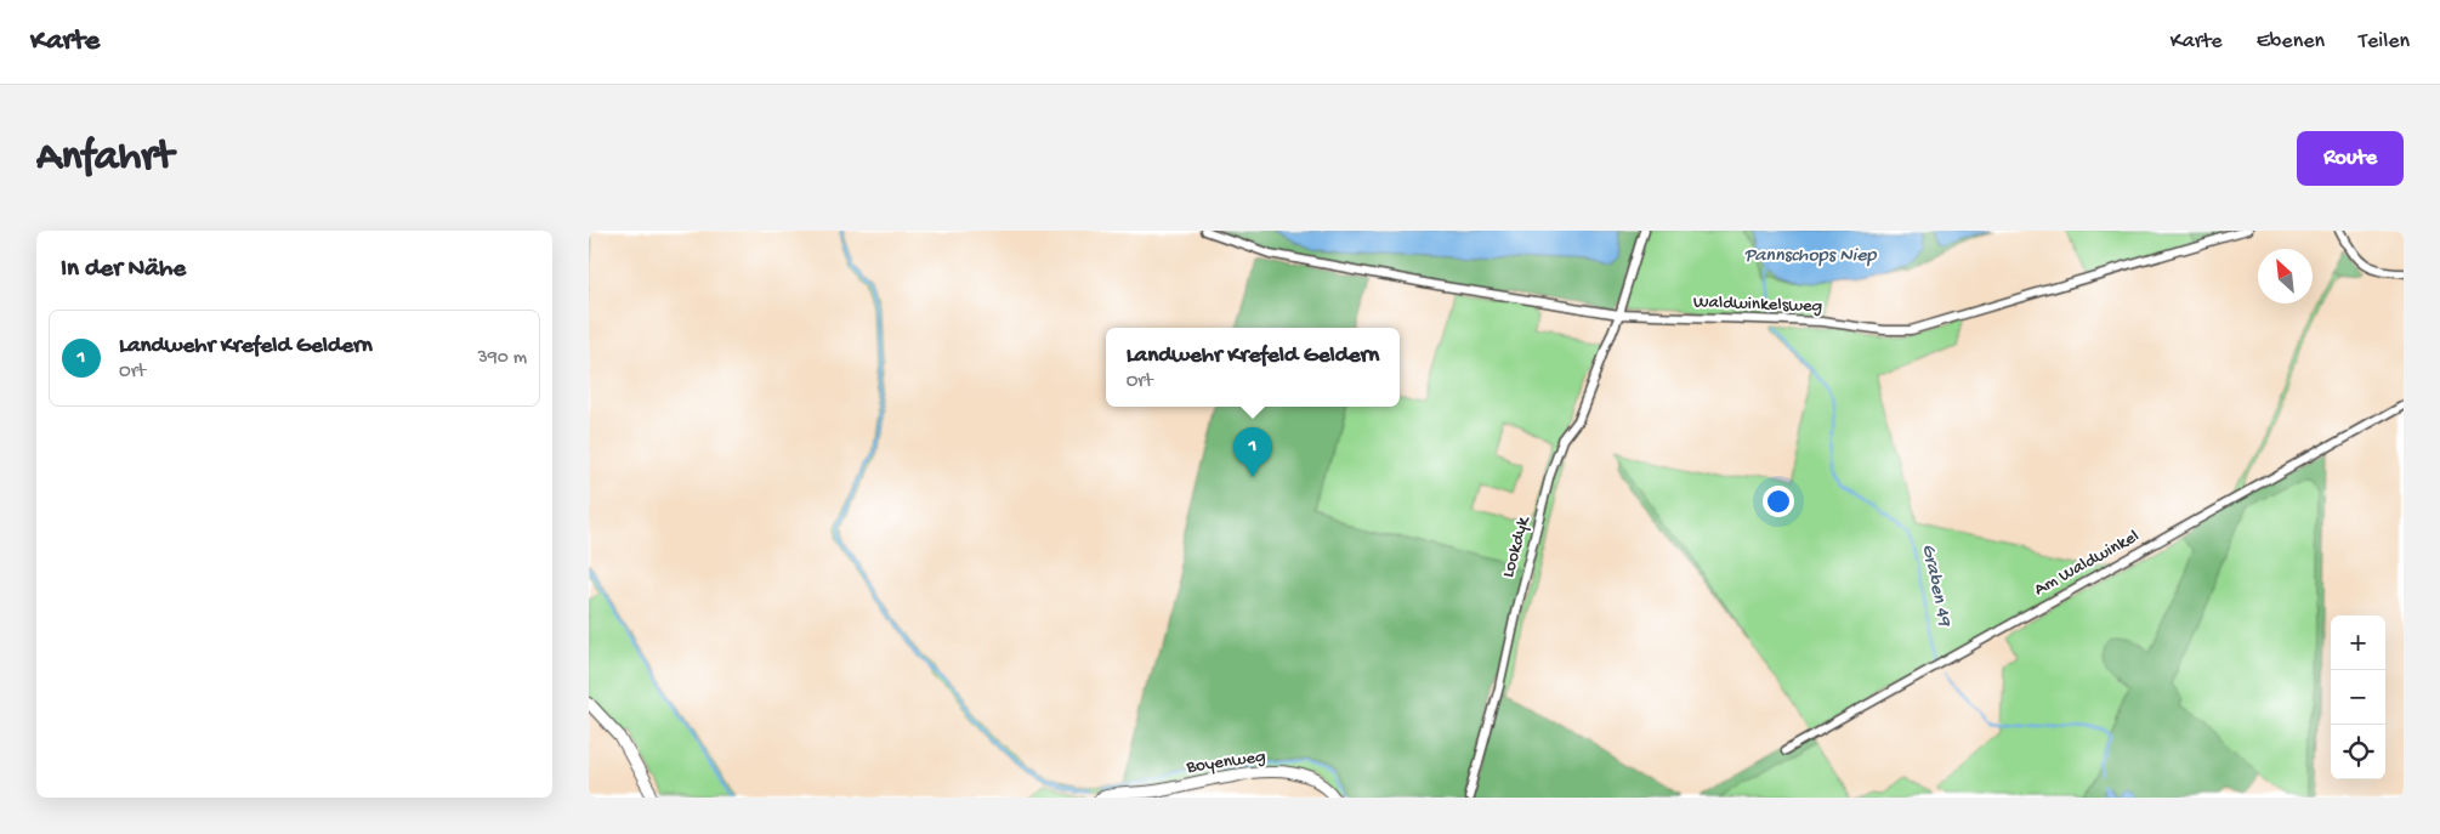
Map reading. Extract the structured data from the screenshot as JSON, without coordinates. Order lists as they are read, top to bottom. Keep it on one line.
{"streets":{"street":["Waldwinkelsweg","Lookdyk","Am Waldwinkel","Boyenweg"]},"crossings":[["Waldwinkelsweg","Lookdyk"]],"water":["Pannschops Niep","Graben 49"],"north":"top left","page":{"header":"Karte","nav":["Karte","Ebenen","Teilen"],"buttons":"Route","title":"Anfahrt","heading":"In der Nähe","list":[{"mark":"1","name":"Landwehr Krefeld Geldern","note":"Ort","value":"390 m"}],"popup":["Landwehr Krefeld Geldern","Ort"],"pins":"1","map_buttons":["+","−"]}}
